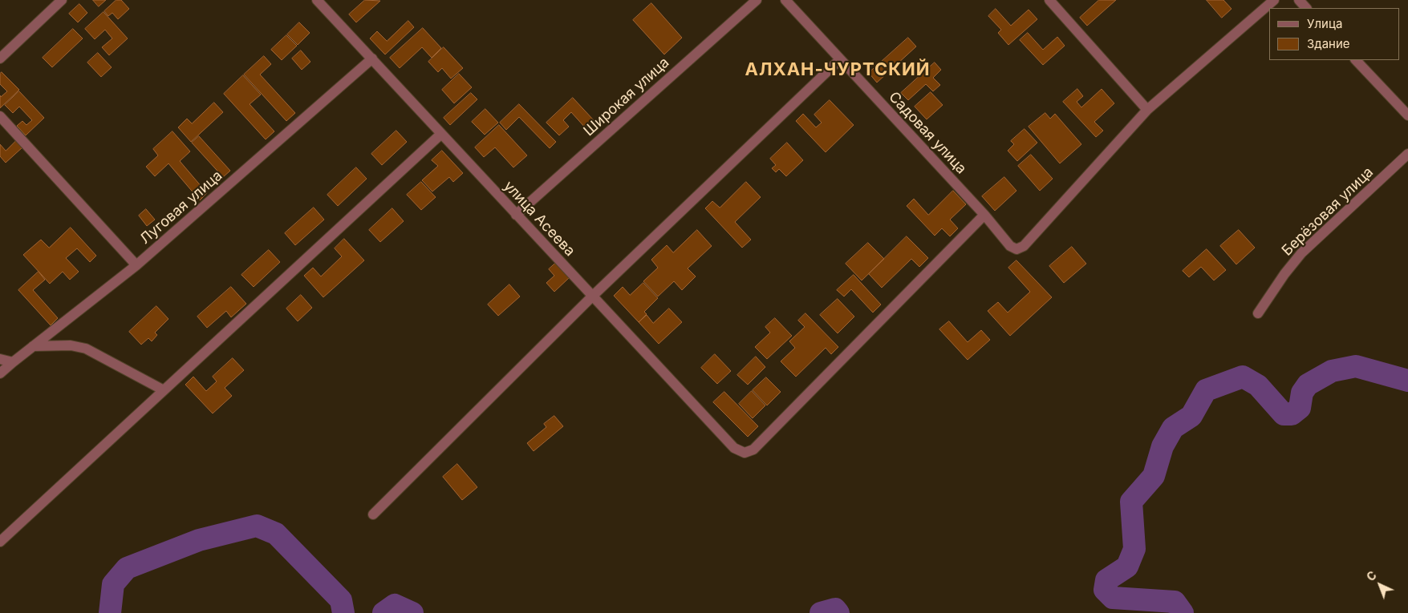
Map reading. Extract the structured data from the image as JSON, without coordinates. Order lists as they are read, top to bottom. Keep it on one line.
{"streets":{"street":["Широкая улица","Садовая улица","Луговая улица","Берёзовая улица","улица Асеева"]},"crossings":[["Широкая улица","улица Асеева"],["Садовая улица","улица Асеева"],["Луговая улица","улица Асеева"]],"districts":["АЛХАН-ЧУРТСКИЙ"],"legend":["Улица","Здание"],"north":"top left"}
